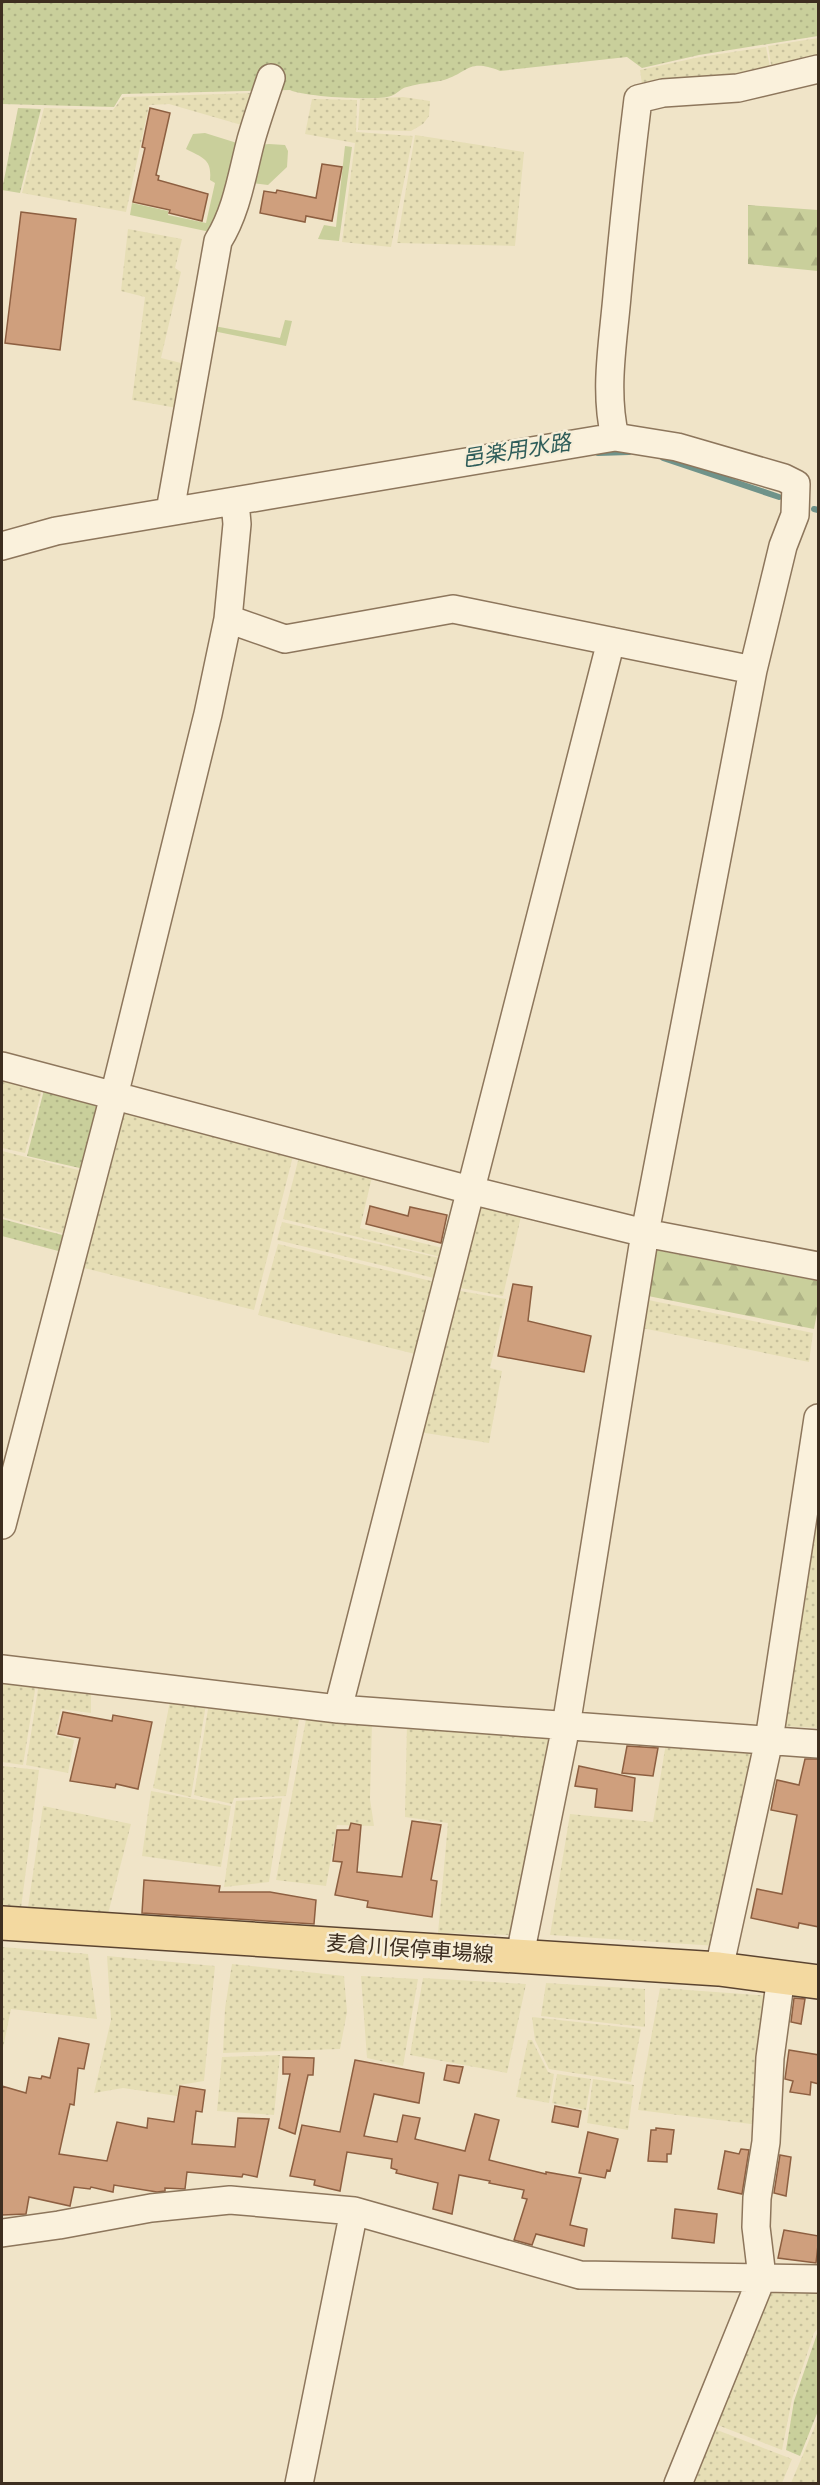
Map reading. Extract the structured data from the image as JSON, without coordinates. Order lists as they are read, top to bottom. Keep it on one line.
{"streets":{"main road":["麦倉川俣停車場線"]},"water":["邑楽用水路"]}
